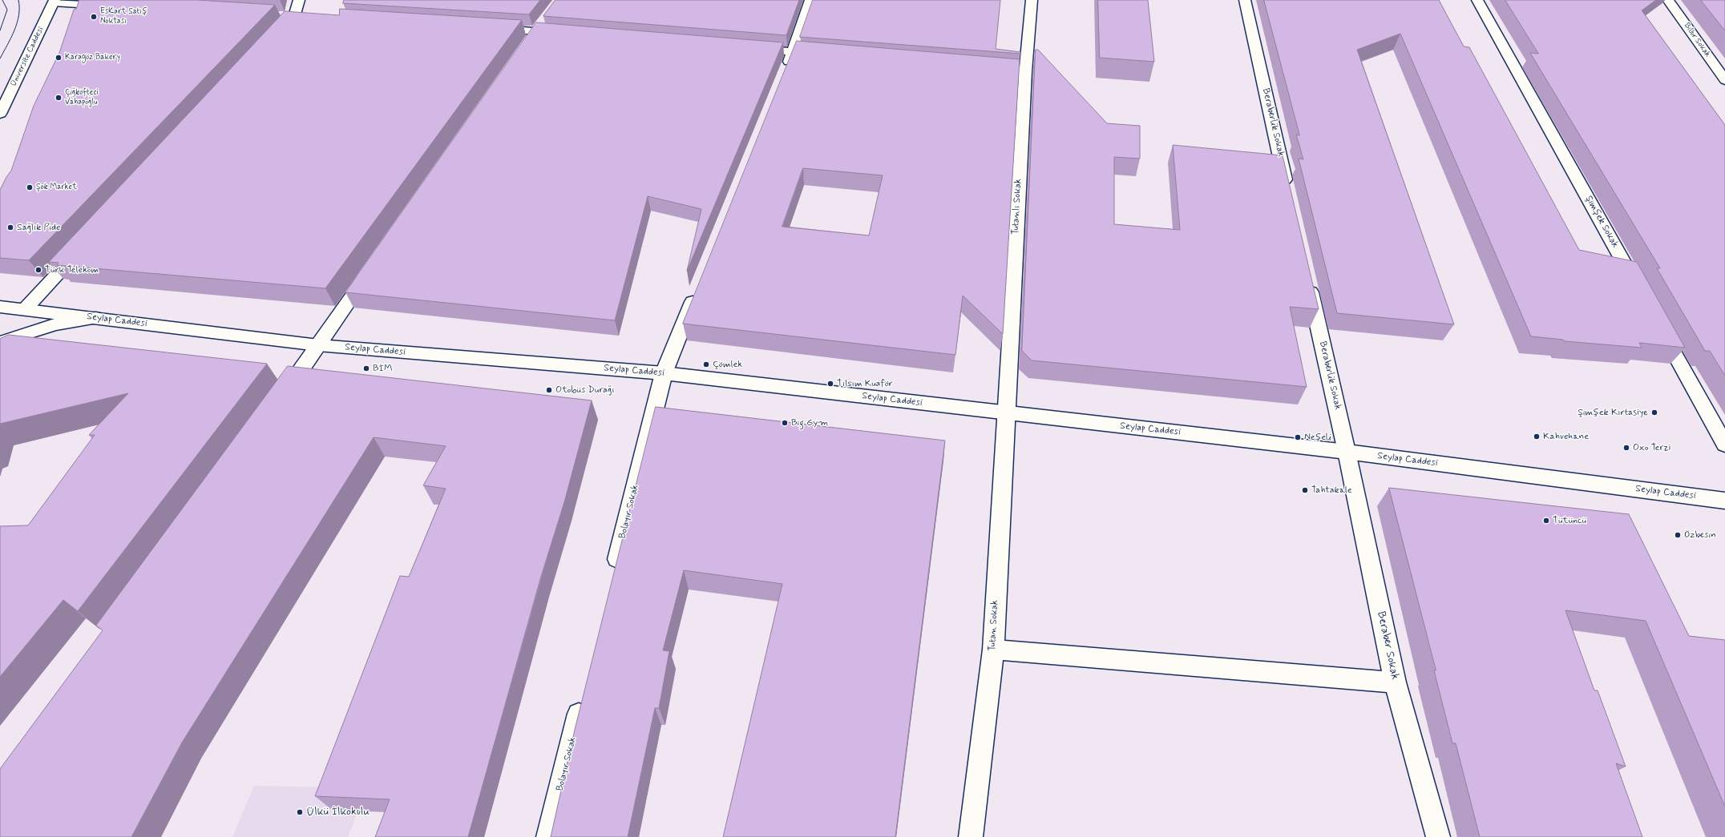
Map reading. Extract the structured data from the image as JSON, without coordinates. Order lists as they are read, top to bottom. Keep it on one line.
{"streets":{"street":["Billur Sokak","Üniversite Caddesi","Beraberlik Sokak","Tutanlı Sokak","Şimşek Sokak","Seylap Caddesi","Bolayır Sokak","Tutan Sokak","Beraber Sokak"]},"crossings":[["Beraberlik Sokak","Seylap Caddesi"],["Beraberlik Sokak","Beraber Sokak"],["Tutanlı Sokak","Seylap Caddesi"],["Tutanlı Sokak","Tutan Sokak"],["Seylap Caddesi","Bolayır Sokak"],["Seylap Caddesi","Tutan Sokak"],["Seylap Caddesi","Beraber Sokak"]],"places":["EsKart Satış Noktası","Karagöz Bakery","Çiğköfteci Vahapoğlu","Şok Market","Sağlık Pide","Türk Telekom","Çömlek","BİM","Tılsım Kuaför","Otobüs Durağı","Şimşek Kırtasiye","Big Gym","Kahvehane","Neşeli","Oxo Terzi","Tahtakale","Tütüncü","Özbesin","Ülkü İlkokulu"]}
